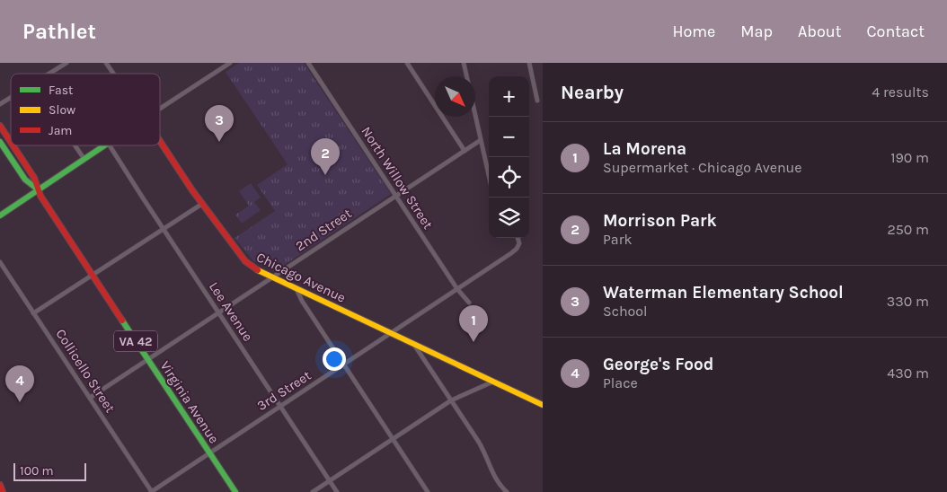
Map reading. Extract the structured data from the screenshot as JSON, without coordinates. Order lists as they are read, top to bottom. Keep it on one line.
{"streets":{"street":["North Willow Street","2nd Street","Chicago Avenue","Lee Avenue","VA 42","Collicello Street","3rd Street","Virginia Avenue"]},"crossings":[["North Willow Street","2nd Street"],["North Willow Street","3rd Street"],["2nd Street","Chicago Avenue"],["2nd Street","Lee Avenue"],["2nd Street","Collicello Street"],["2nd Street","Virginia Avenue"],["Chicago Avenue","3rd Street"],["Lee Avenue","3rd Street"],["VA 42","Virginia Avenue"],["Collicello Street","3rd Street"],["3rd Street","Virginia Avenue"]],"legend":["Fast","Slow","Jam"],"scale_bar":"100 m","north":"bottom right","page":{"header":"Pathlet","nav":["Home","Map","About","Contact"],"heading":["Nearby","4 results"],"map_buttons":["+","−"],"pins":["3","2","1","4"],"list":[{"mark":"1","name":"La Morena","note":"Supermarket · Chicago Avenue","value":"190 m"},{"mark":"2","name":"Morrison Park","note":"Park","value":"250 m"},{"mark":"3","name":"Waterman Elementary School","note":"School","value":"330 m"},{"mark":"4","name":"George's Food","note":"Place","value":"430 m"}],"scale":"100 m"}}
